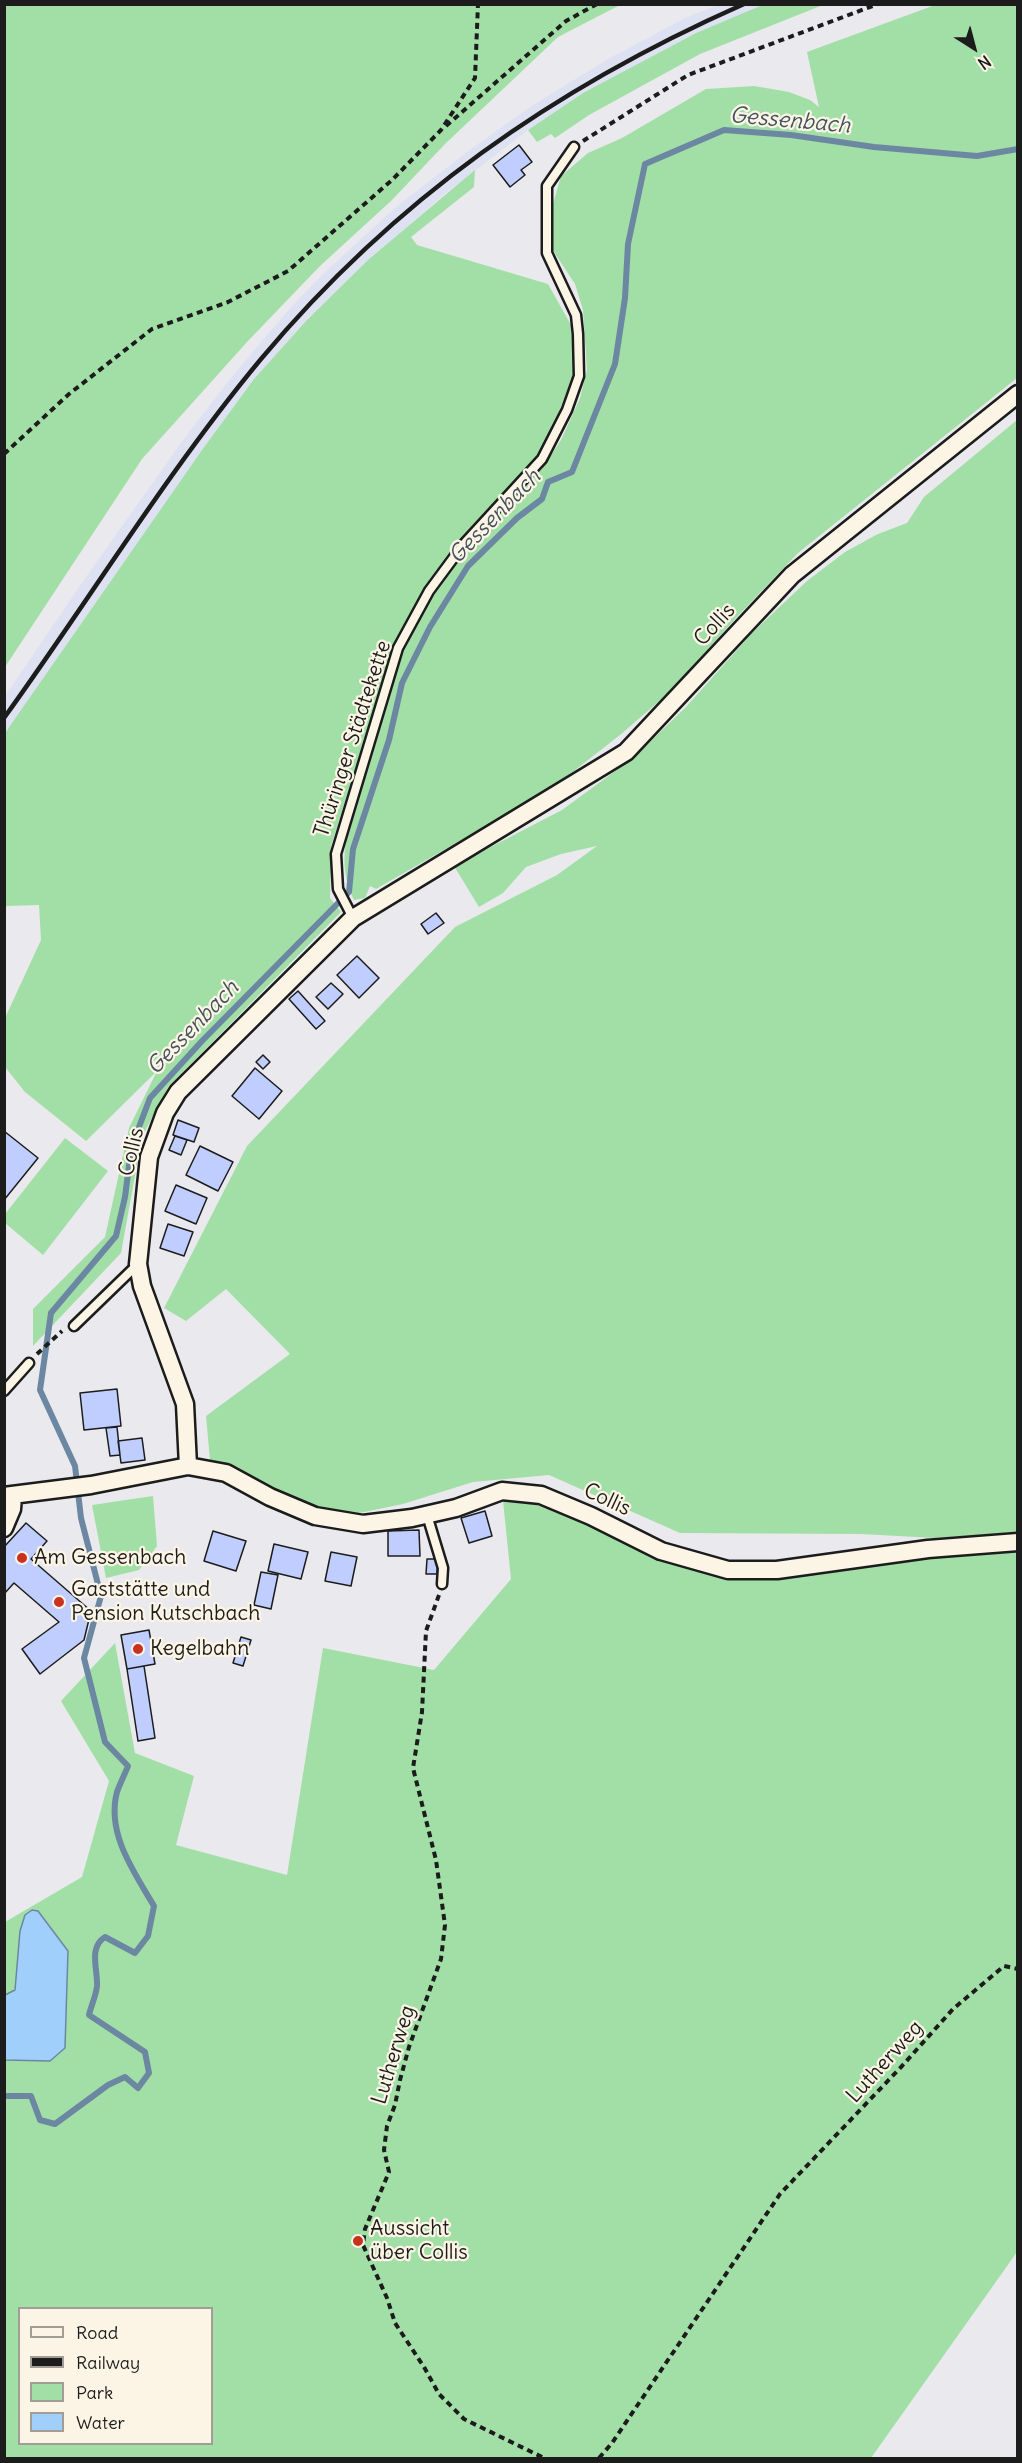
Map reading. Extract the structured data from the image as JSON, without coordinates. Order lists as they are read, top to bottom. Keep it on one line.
{"streets":{"street":["Collis"],"lane":["Thüringer Städtekette"],"path":["Lutherweg"]},"crossings":[["Collis","Thüringer Städtekette"]],"water":["Gessenbach"],"places":["Am Gessenbach","Gaststätte und Pension Kutschbach","Kegelbahn","Aussicht über Collis"],"legend":["Road","Railway","Park","Water"],"north":"bottom right"}
